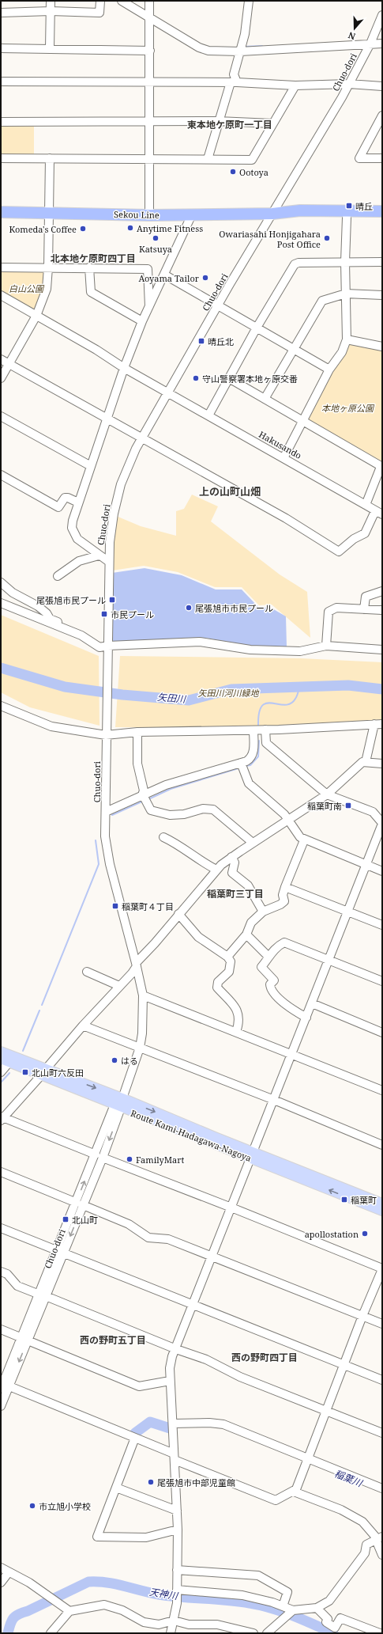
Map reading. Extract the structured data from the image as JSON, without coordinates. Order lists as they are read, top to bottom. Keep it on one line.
{"streets":{"highway":["Sekou Line"],"main road":["Route Kami-Hadagawa-Nagoya"],"street":["Chuo-dori","Hakusando"]},"crossings":[["Chuo-dori","Sekou Line"],["Chuo-dori","Hakusando"],["Chuo-dori","Route Kami-Hadagawa-Nagoya"]],"districts":["東本地ケ原町一丁目","北本地ケ原町四丁目","上の山町山畑","稲葉町三丁目","西の野町五丁目","西の野町四丁目"],"water":["矢田川","稲葉川","天神川"],"parks":["白山公園","本地ヶ原公園","矢田川河川緑地"],"places":{"other":["Ootoya","Anytime Fitness","Komeda's Coffee","Katsuya","Owariasahi Honjigahara Post Office","Aoyama Tailor","守山警察署本地ヶ原交番","尾張旭市市民プール","はる","FamilyMart","apollostation","尾張旭市中部児童館","市立旭小学校"],"transit":["晴丘","晴丘北","尾張旭市民プール","市民プール","稲葉町南","稲葉町４丁目","北山町六反田","稲葉町","北山町"]},"north":"bottom"}
